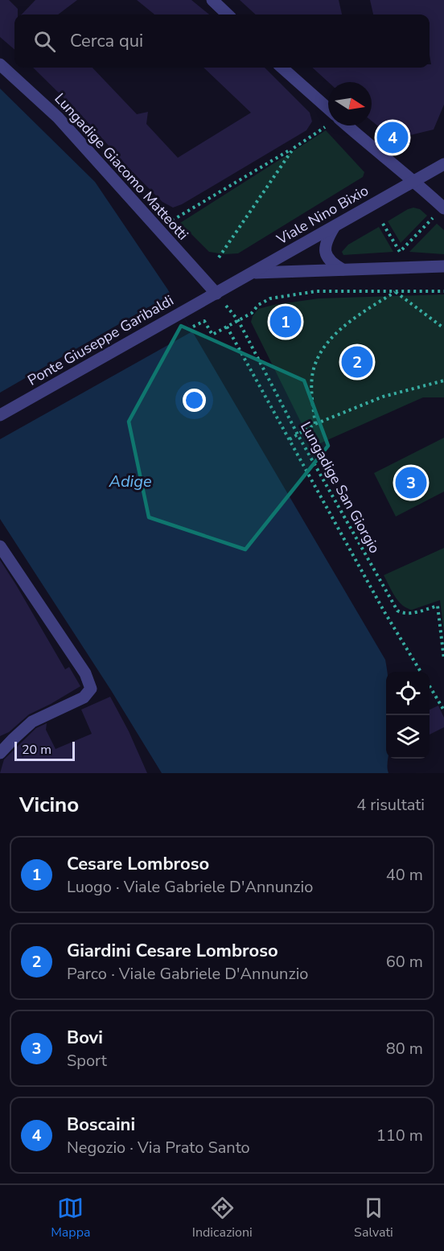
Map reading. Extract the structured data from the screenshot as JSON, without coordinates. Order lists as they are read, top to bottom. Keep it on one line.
{"streets":{"street":["Lungadige Giacomo Matteotti","Viale Nino Bixio","Ponte Giuseppe Garibaldi"],"path":["Lungadige San Giorgio"]},"crossings":[["Lungadige Giacomo Matteotti","Viale Nino Bixio"],["Lungadige Giacomo Matteotti","Ponte Giuseppe Garibaldi"],["Lungadige Giacomo Matteotti","Lungadige San Giorgio"],["Viale Nino Bixio","Ponte Giuseppe Garibaldi"],["Viale Nino Bixio","Lungadige San Giorgio"],["Ponte Giuseppe Garibaldi","Lungadige San Giorgio"]],"water":["Adige"],"scale_bar":"20 m","north":"right","page":{"search":"Cerca qui","pins":["4","1","2","3"],"scale":"20 m","heading":["Vicino","4 risultati"],"list":[{"mark":"1","name":"Cesare Lombroso","note":"Luogo · Viale Gabriele D'Annunzio","value":"40 m"},{"mark":"2","name":"Giardini Cesare Lombroso","note":"Parco · Viale Gabriele D'Annunzio","value":"60 m"},{"mark":"3","name":"Bovi","note":"Sport","value":"80 m"},{"mark":"4","name":"Boscaini","note":"Negozio · Via Prato Santo","value":"110 m"}],"nav":["Mappa","Indicazioni","Salvati"]}}
